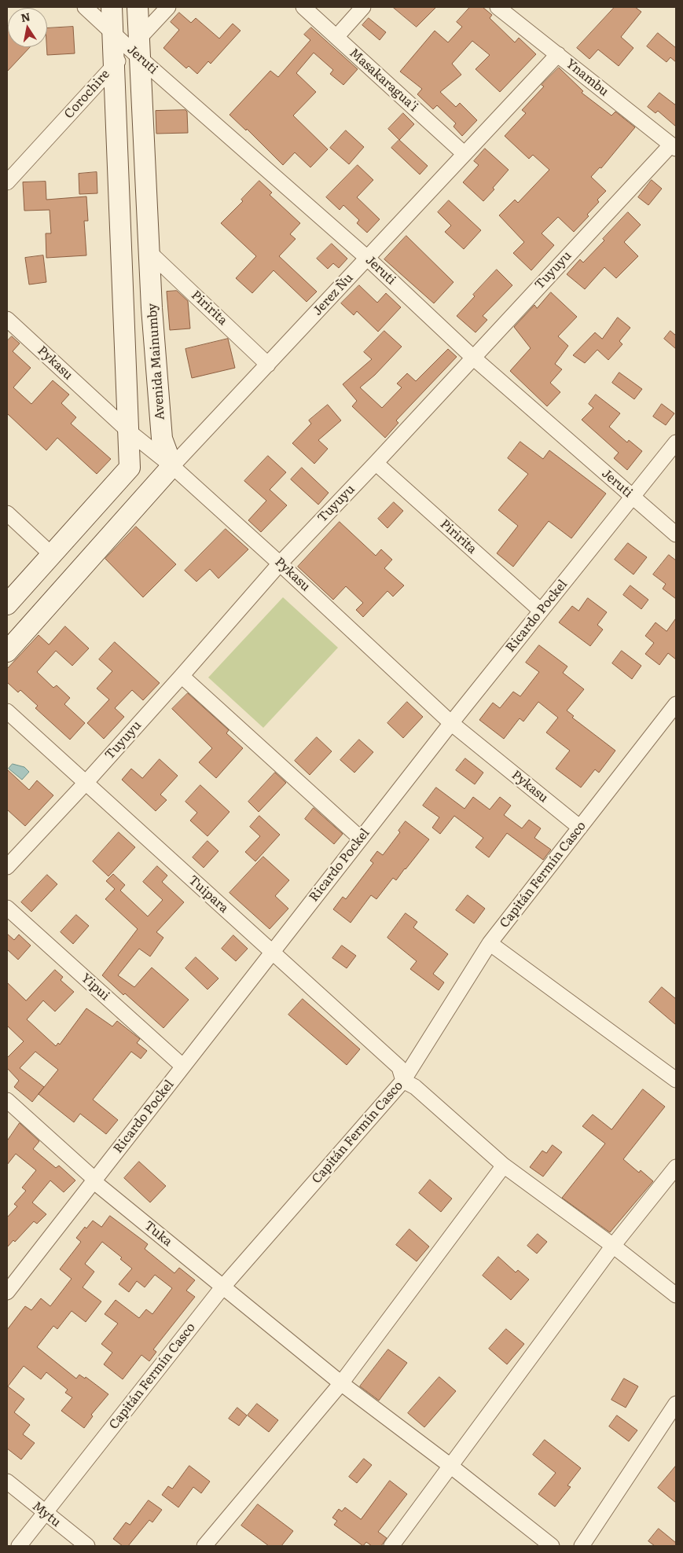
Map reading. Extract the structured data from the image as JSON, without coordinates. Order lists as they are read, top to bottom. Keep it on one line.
{"streets":{"street":["Jeruti","Ynambu","Masakaragua'i","Corochire","Tuyuyu","Jerez Ñu","Piririta","Avenida Mainumby","Pykasu","Ricardo Pockel","Capitán Fermín Casco","Tuipara","Yipui","Tuka","Mytu"]},"crossings":[["Jeruti","Corochire"],["Jeruti","Tuyuyu"],["Jeruti","Jerez Ñu"],["Jeruti","Avenida Mainumby"],["Jeruti","Ricardo Pockel"],["Ynambu","Tuyuyu"],["Ynambu","Jerez Ñu"],["Masakaragua'i","Jerez Ñu"],["Corochire","Avenida Mainumby"],["Tuyuyu","Piririta"],["Tuyuyu","Pykasu"],["Tuyuyu","Tuipara"],["Jerez Ñu","Piririta"],["Jerez Ñu","Avenida Mainumby"],["Jerez Ñu","Pykasu"],["Piririta","Avenida Mainumby"],["Piririta","Ricardo Pockel"],["Avenida Mainumby","Pykasu"],["Pykasu","Ricardo Pockel"],["Pykasu","Capitán Fermín Casco"],["Ricardo Pockel","Tuipara"],["Ricardo Pockel","Yipui"],["Ricardo Pockel","Tuka"],["Capitán Fermín Casco","Tuipara"],["Capitán Fermín Casco","Tuka"],["Capitán Fermín Casco","Mytu"]],"north":"top"}
